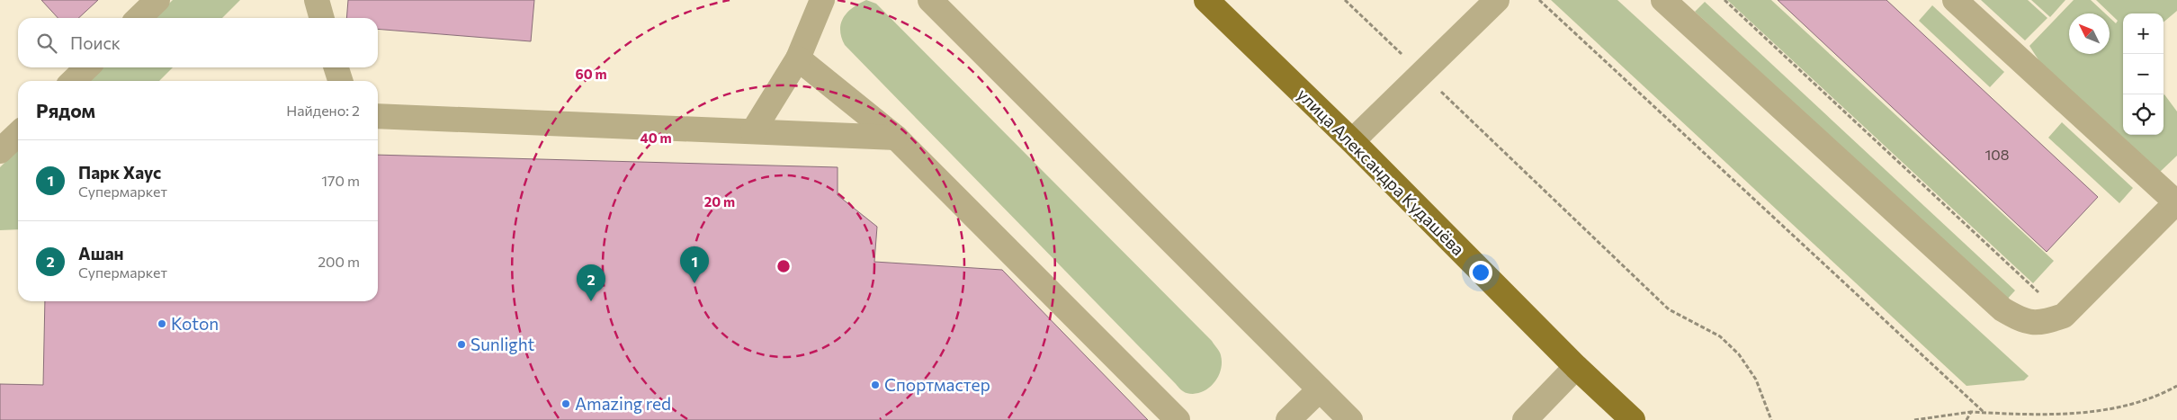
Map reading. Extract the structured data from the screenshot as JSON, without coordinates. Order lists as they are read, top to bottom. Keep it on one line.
{"streets":{"main road":["улица Александра Кудашёва"]},"places":["Koton","Sunlight","Спортмастер","Amazing red"],"house_numbers":["108"],"north":"top left","page":{"map_buttons":["+","−"],"search":"Поиск","heading":["Рядом","Найдено: 2"],"list":[{"mark":"1","name":"Парк Хаус","note":"Супермаркет","value":"170 m"},{"mark":"2","name":"Ашан","note":"Супермаркет","value":"200 m"}],"pins":["1","2"]},"rings":["60 m","40 m","20 m"]}
